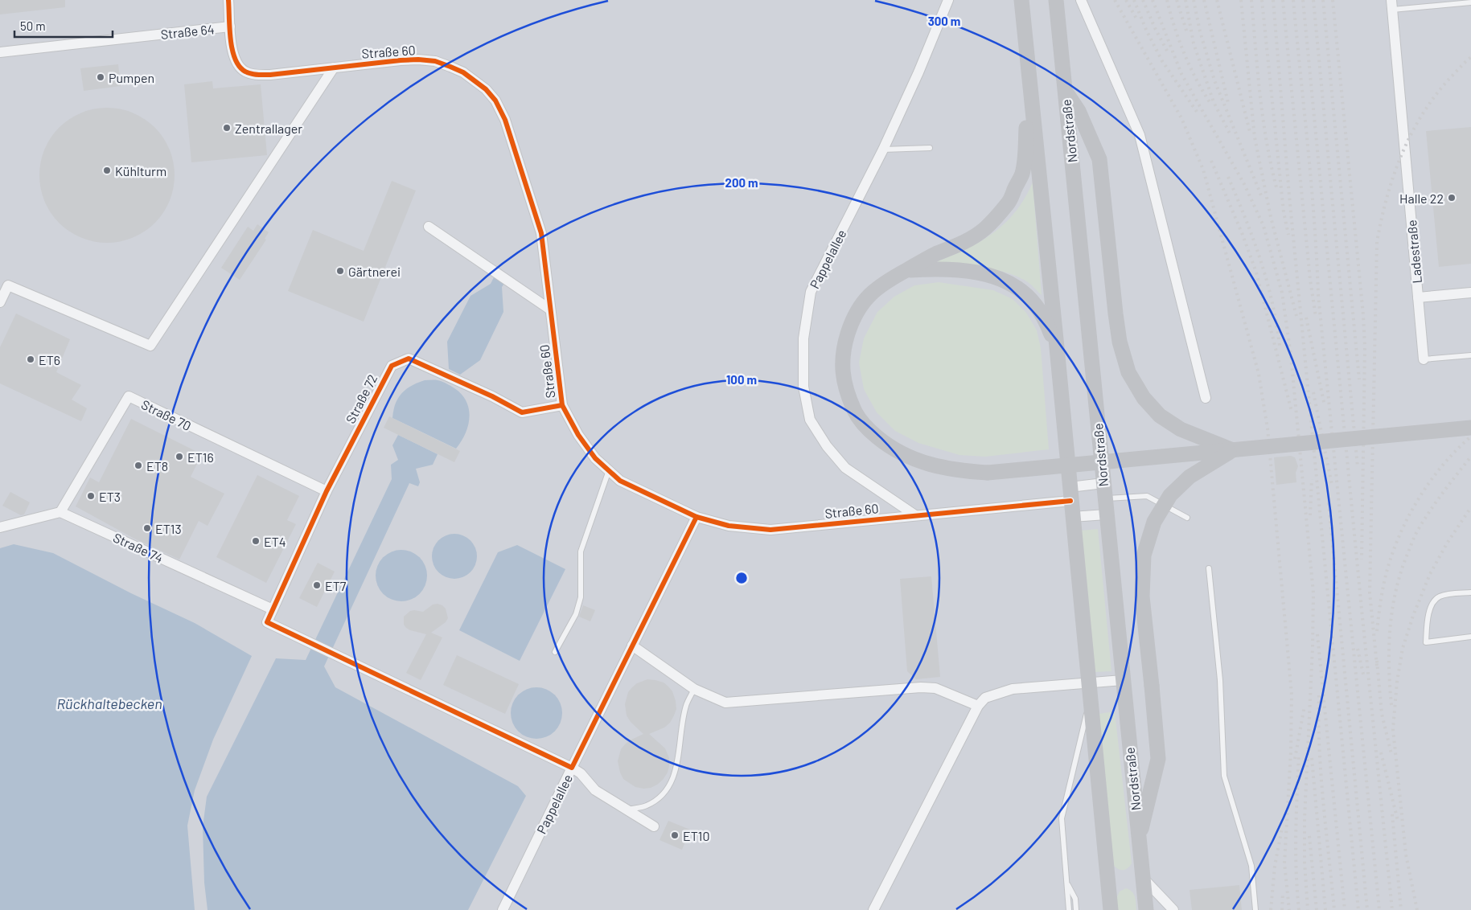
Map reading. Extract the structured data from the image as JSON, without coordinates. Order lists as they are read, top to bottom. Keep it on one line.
{"streets":{"street":["Straße 64","Straße 60","Nordstraße","Ladestraße","Pappelallee","Straße 72","Straße 70","Straße 74"]},"crossings":[["Straße 64","Straße 60"],["Straße 60","Nordstraße"],["Straße 60","Pappelallee"],["Straße 60","Straße 72"],["Straße 72","Straße 70"],["Straße 72","Straße 74"],["Straße 70","Straße 74"]],"water":["Rückhaltebecken"],"places":["Pumpen","Zentrallager","Kühlturm","Halle 22","Gärtnerei","ET6","ET16","ET8","ET3","ET13","ET4","ET7","ET10"],"scale_bar":"50 m","rings":["300 m","200 m","100 m"]}
